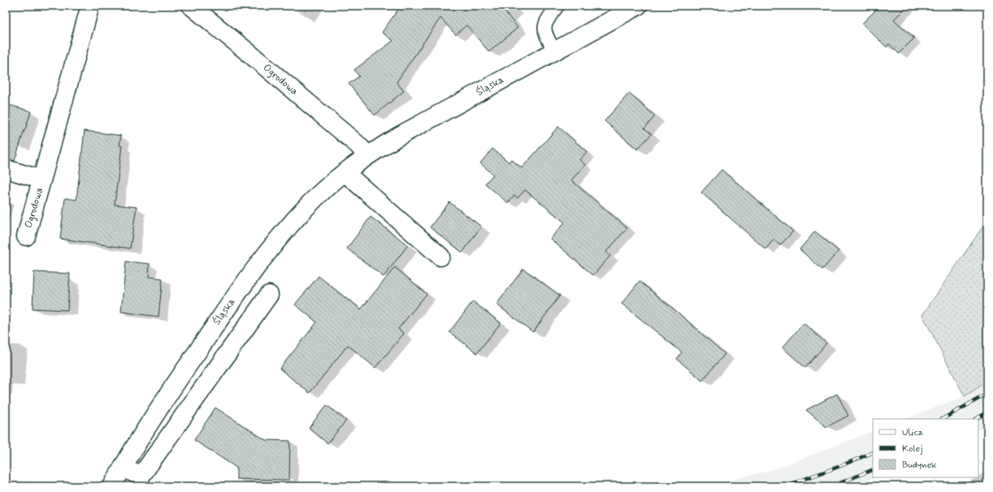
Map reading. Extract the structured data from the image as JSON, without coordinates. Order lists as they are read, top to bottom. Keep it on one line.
{"streets":{"street":["Ogrodowa","Śląska"]},"crossings":[["Ogrodowa","Śląska"]],"legend":["Ulica","Kolej","Budynek"]}
